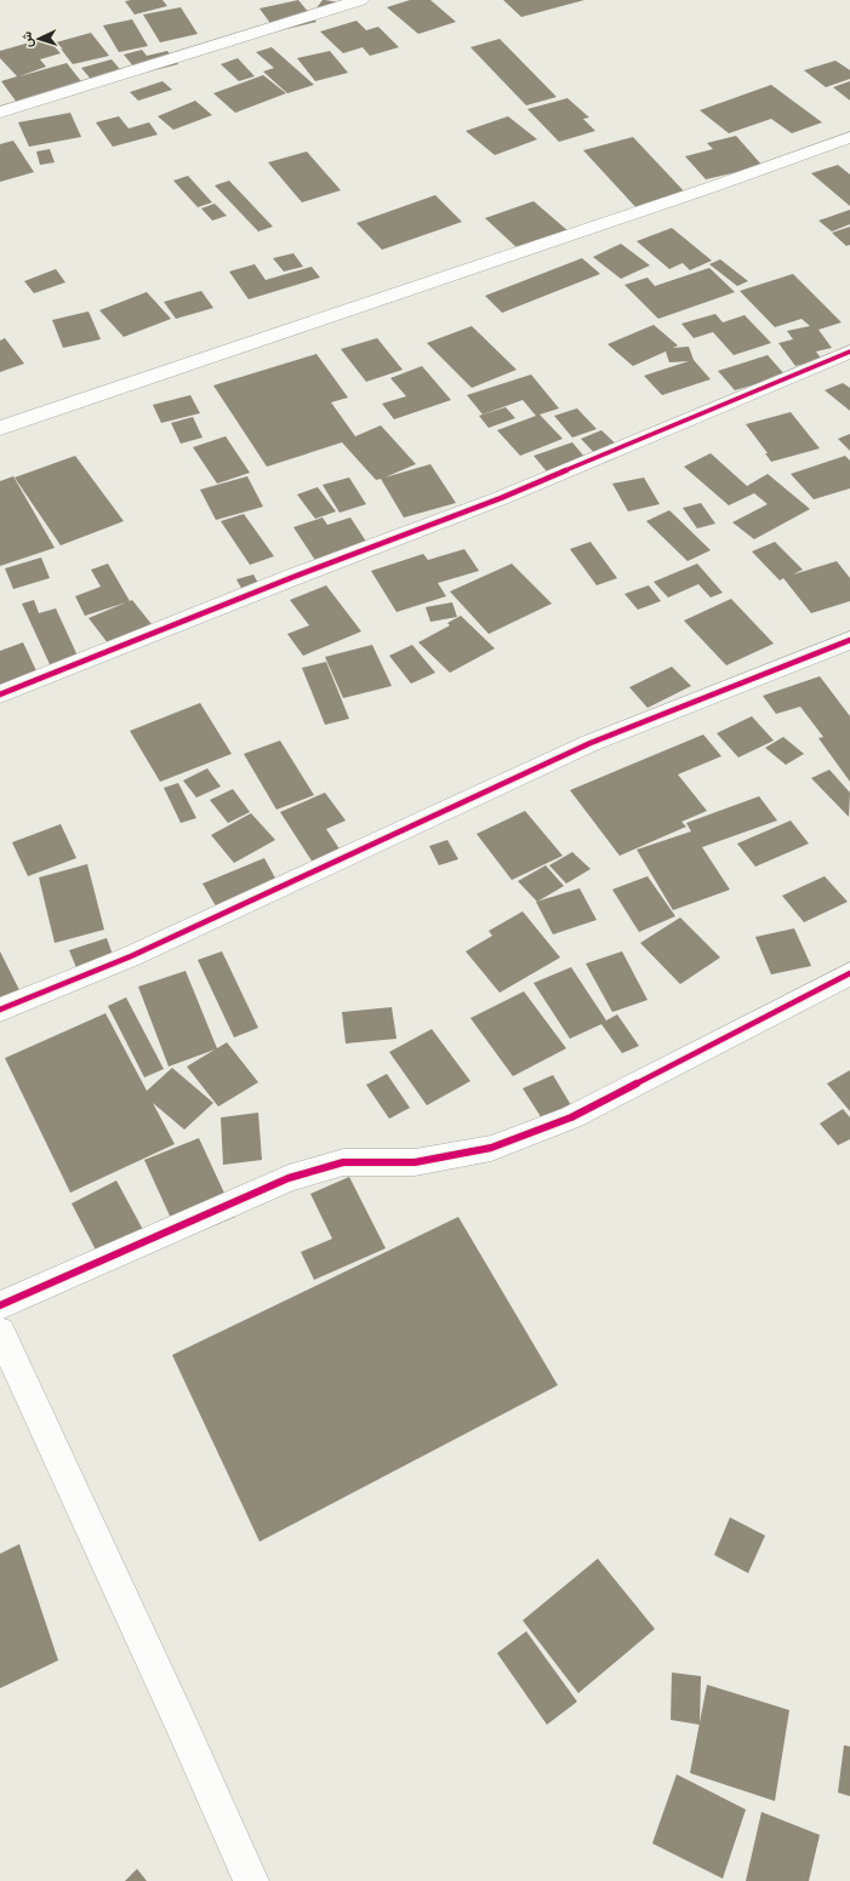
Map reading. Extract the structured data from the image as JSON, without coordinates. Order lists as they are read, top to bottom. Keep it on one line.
{"north":"left"}
